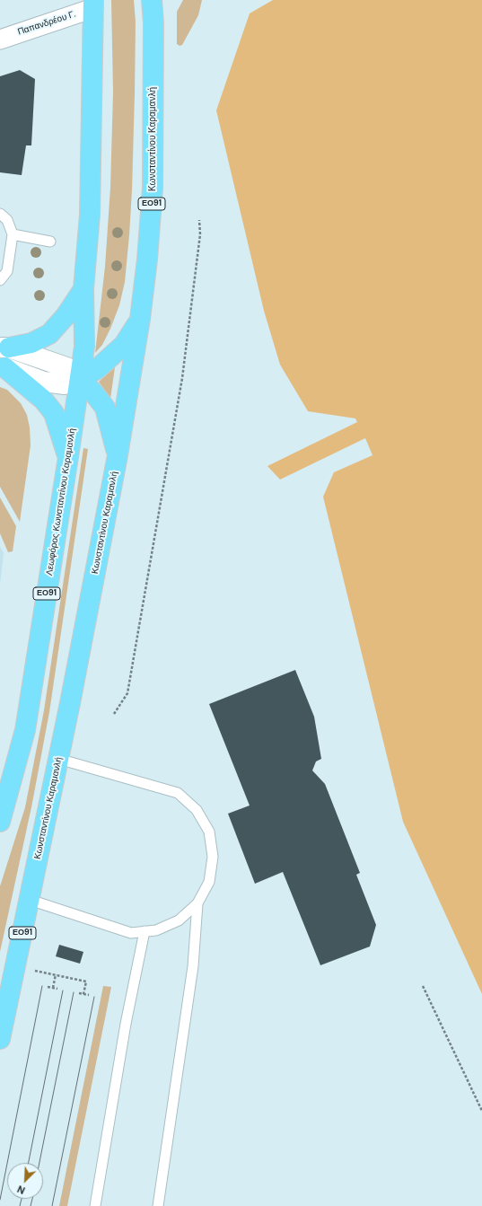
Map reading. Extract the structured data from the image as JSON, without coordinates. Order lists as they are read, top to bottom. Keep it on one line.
{"streets":{"highway":["Κωνσταντίνου Καραμανλή","ΕΟ91","Λεωφόρος Κωνσταντίνου Καραμανλή"],"street":["Παπανδρέου Γ."]},"crossings":[["Παπανδρέου Γ.","ΕΟ91"],["ΕΟ91","Λεωφόρος Κωνσταντίνου Καραμανλή"]],"north":"bottom left"}
